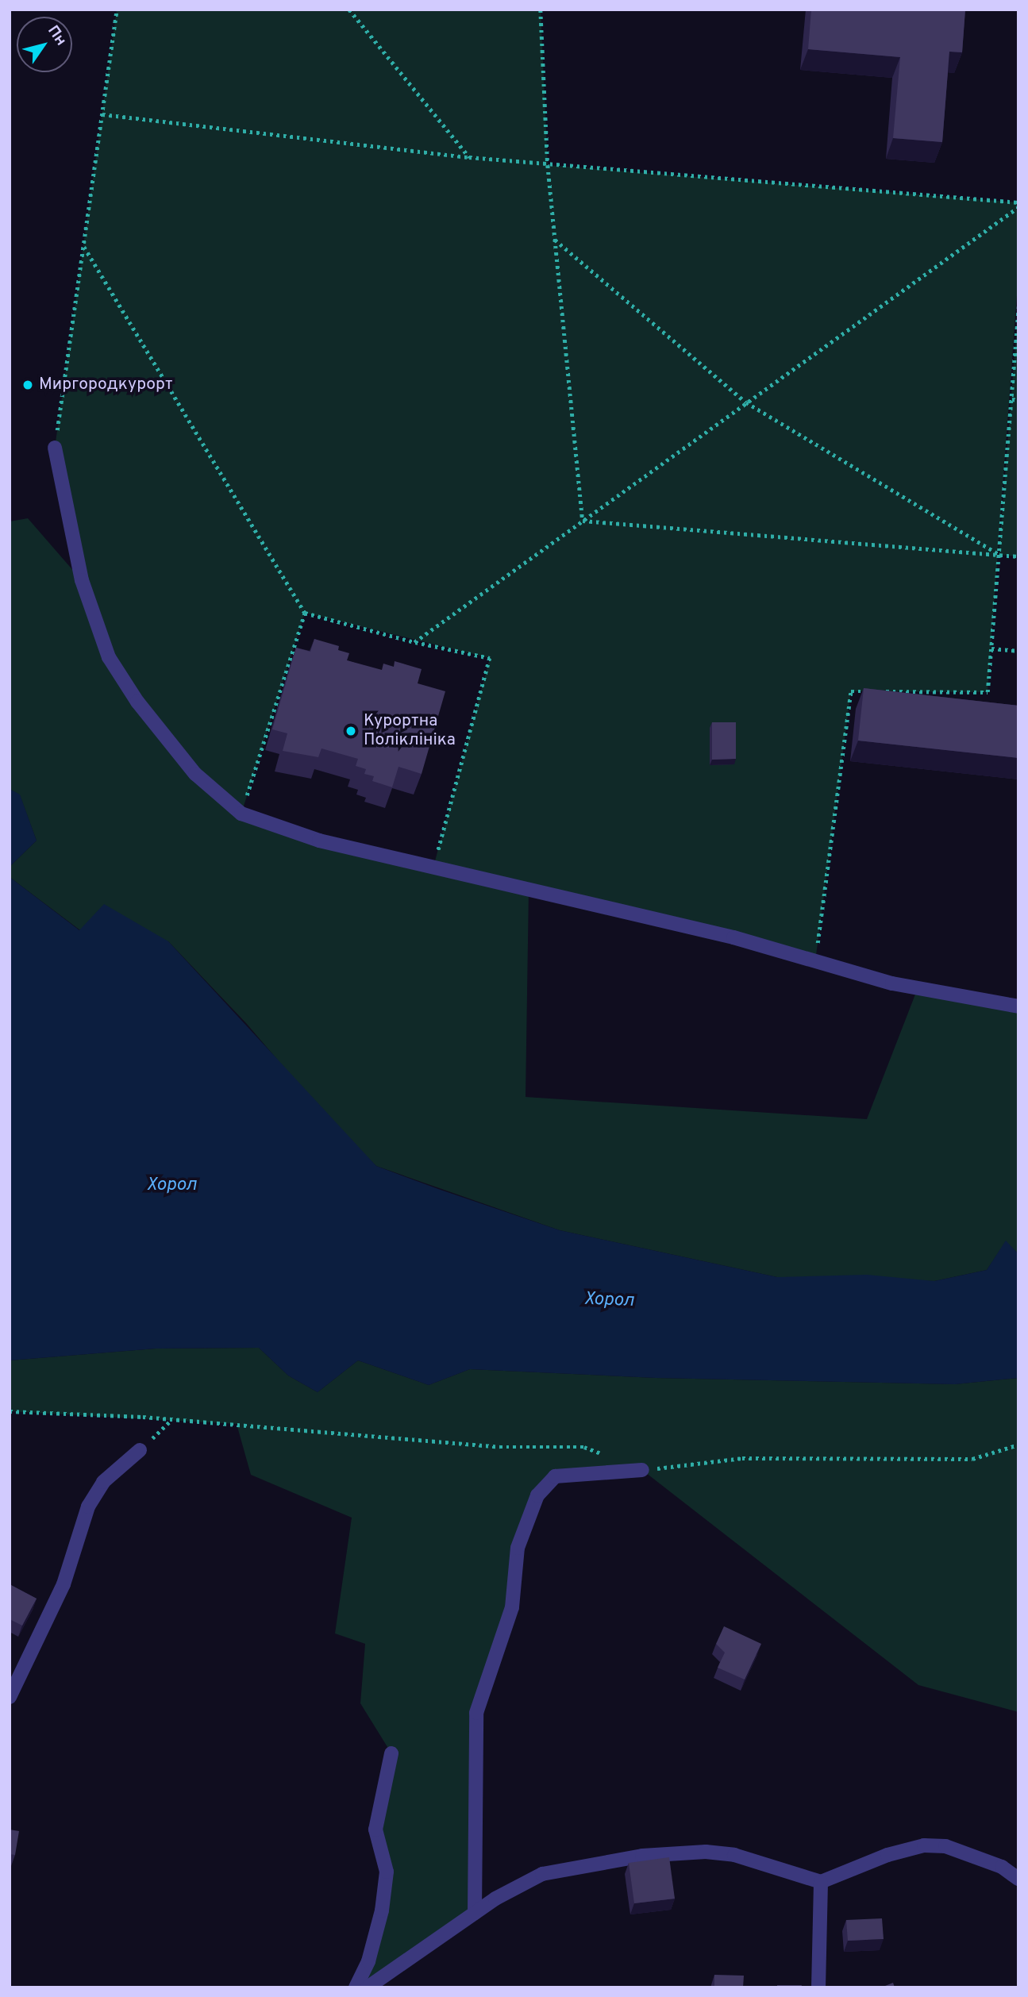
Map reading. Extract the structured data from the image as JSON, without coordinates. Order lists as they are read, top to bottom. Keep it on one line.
{"water":["Хорол"],"places":["Миргородкурорт","Курортна Поліклініка"],"north":"top right"}
